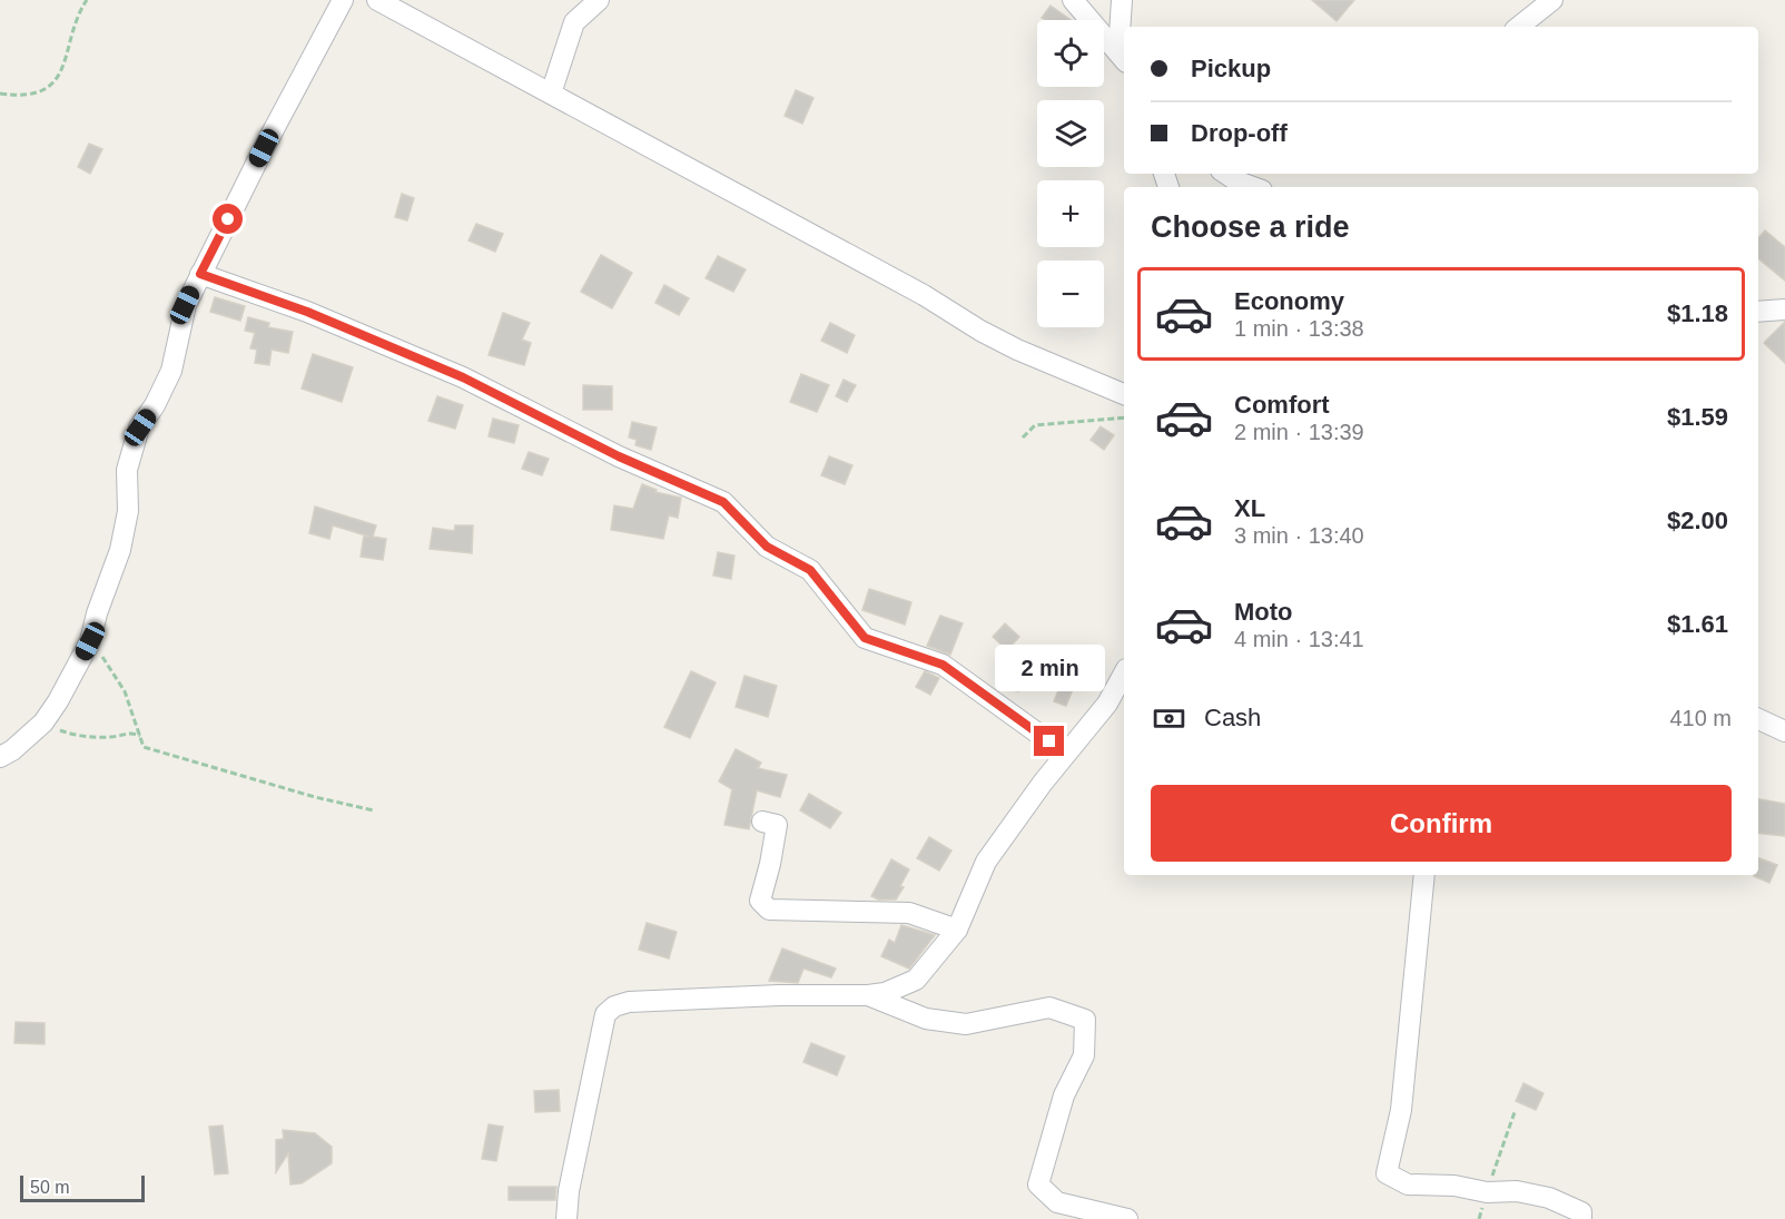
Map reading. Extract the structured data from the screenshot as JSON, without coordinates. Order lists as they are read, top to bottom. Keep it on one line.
{"scale_bar":"50 m","page":{"map_buttons":["+","−"],"banner":["Pickup","Drop-off"],"heading":"Choose a ride","list":[{"name":"Economy","note":"1 min · 13:38","value":"$1.18"},{"name":"Comfort","note":"2 min · 13:39","value":"$1.59"},{"name":"XL","note":"3 min · 13:40","value":"$2.00"},{"name":"Moto","note":"4 min · 13:41","value":"$1.61"}],"bubble":"2 min","pay":["Cash","410 m"],"buttons":"Confirm","scale":"50 m"}}
